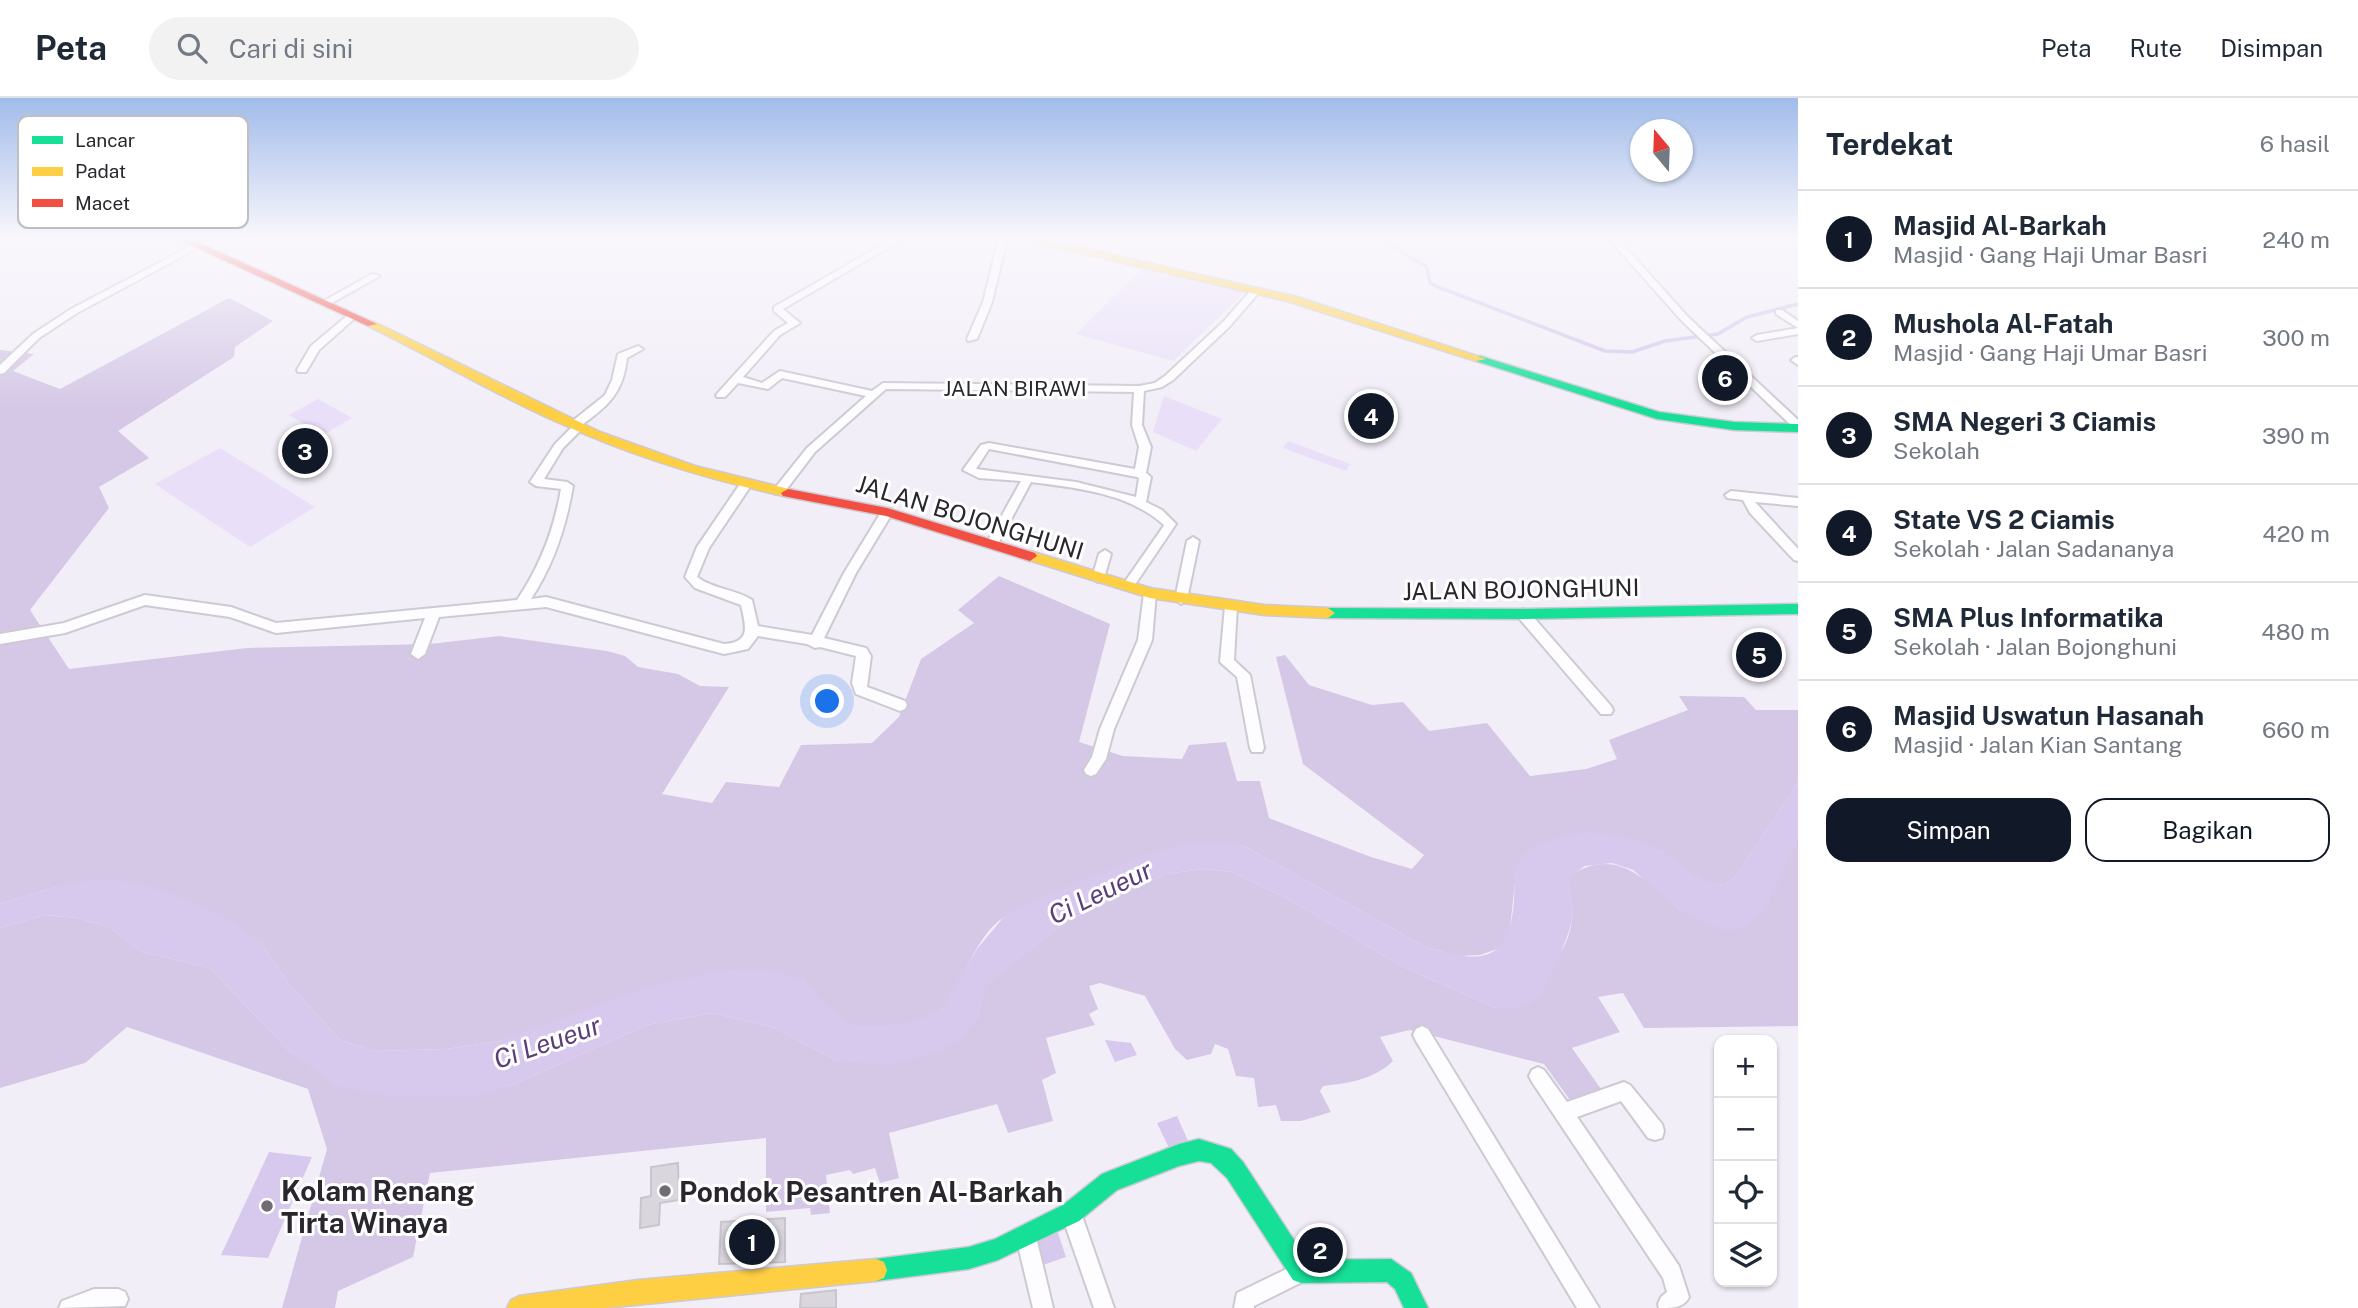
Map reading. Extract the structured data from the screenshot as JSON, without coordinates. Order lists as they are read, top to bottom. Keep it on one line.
{"streets":{"street":["JALAN BIRAWI","JALAN BOJONGHUNI"]},"water":["Ci Leueur"],"places":["Pondok Pesantren Al-Barkah","Kolam Renang Tirta Winaya"],"legend":["Lancar","Padat","Macet"],"north":"top","page":{"header":"Peta","search":"Cari di sini","nav":["Peta","Rute","Disimpan"],"heading":["Terdekat","6 hasil"],"list":[{"mark":"1","name":"Masjid Al-Barkah","note":"Masjid · Gang Haji Umar Basri","value":"240 m"},{"mark":"2","name":"Mushola Al-Fatah","note":"Masjid · Gang Haji Umar Basri","value":"300 m"},{"mark":"3","name":"SMA Negeri 3 Ciamis","note":"Sekolah","value":"390 m"},{"mark":"4","name":"State VS 2 Ciamis","note":"Sekolah · Jalan Sadananya","value":"420 m"},{"mark":"5","name":"SMA Plus Informatika","note":"Sekolah · Jalan Bojonghuni","value":"480 m"},{"mark":"6","name":"Masjid Uswatun Hasanah","note":"Masjid · Jalan Kian Santang","value":"660 m"}],"pins":["6","4","3","5","1","2"],"buttons":["Simpan","Bagikan"],"map_buttons":["+","−"]}}
